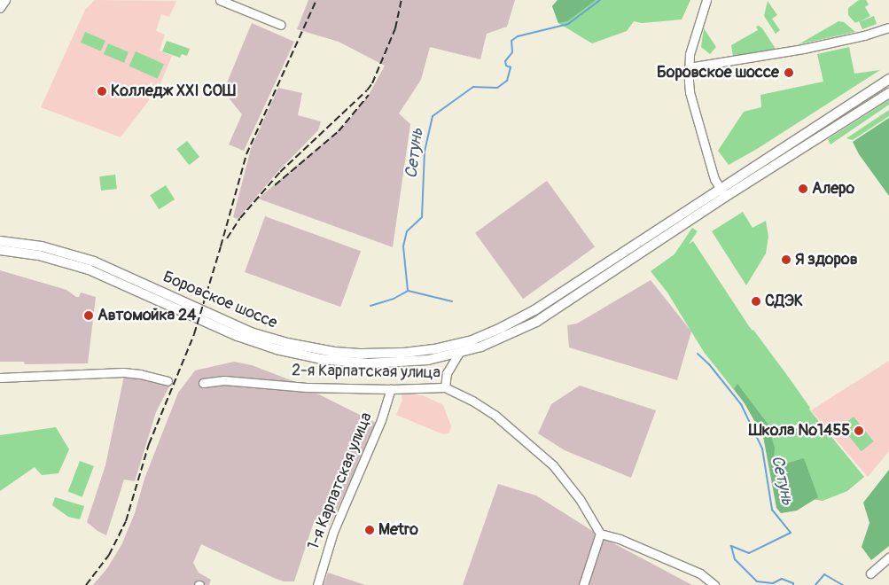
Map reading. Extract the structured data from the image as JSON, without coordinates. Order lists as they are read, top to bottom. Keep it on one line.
{"streets":{"main road":["Боровское шоссе"],"street":["2-я Карпатская улица","1-я Карпатская улица"]},"crossings":[["2-я Карпатская улица","1-я Карпатская улица"]],"water":["Сетунь"],"places":["Боровское шоссе","Колледж XXI СОШ","Алеро","Я здоров","СДЭК","Автомойка 24","Школа №1455","Metro"]}
